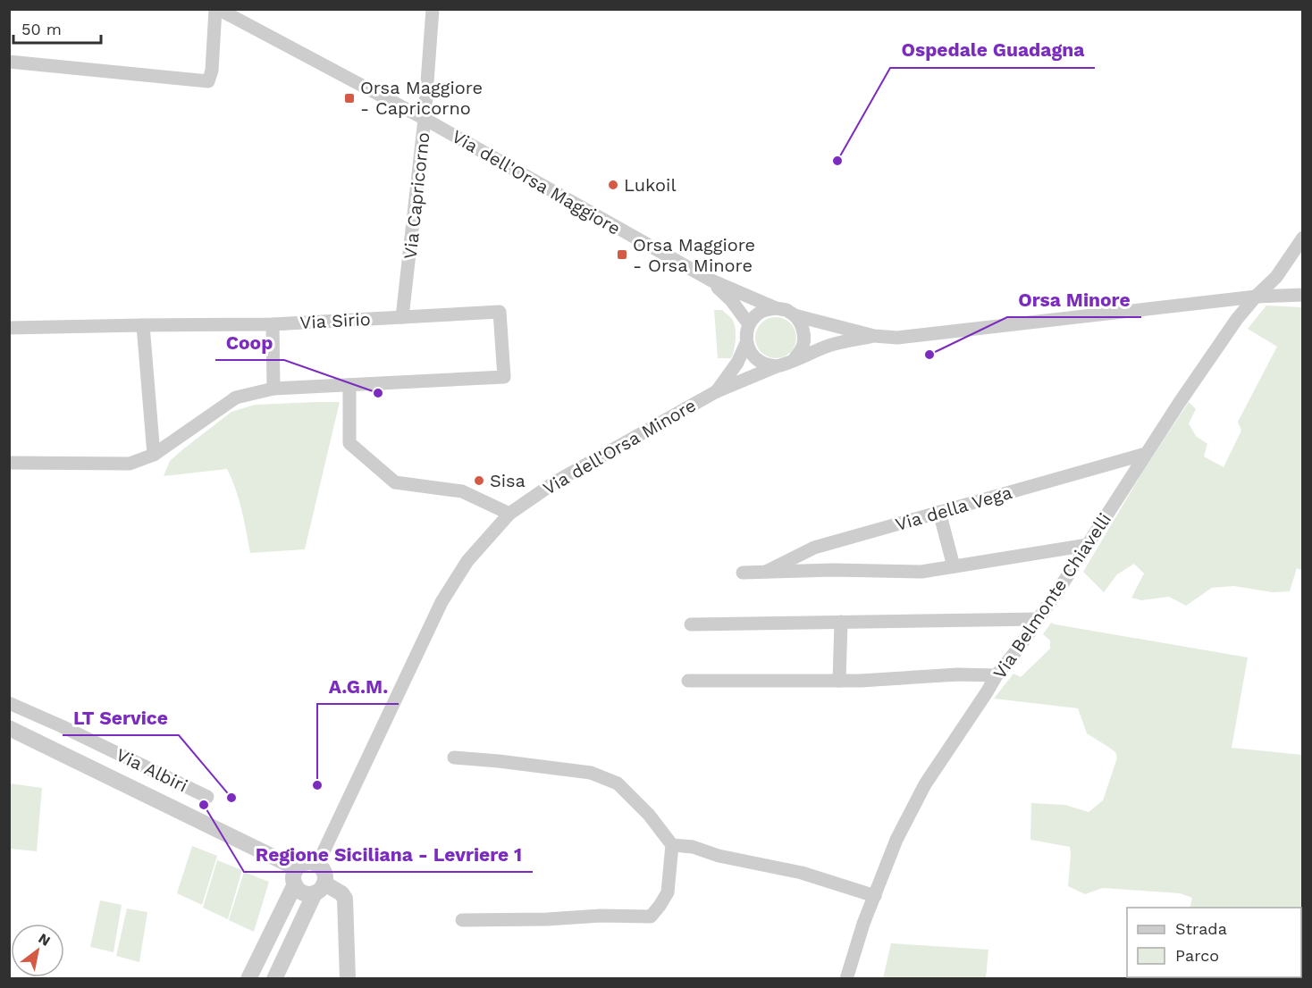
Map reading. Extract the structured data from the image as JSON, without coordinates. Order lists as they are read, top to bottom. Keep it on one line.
{"streets":{"street":["Via dell'Orsa Maggiore","Via Capricorno","Via Sirio","Via dell'Orsa Minore","Via della Vega","Via Belmonte Chiavelli","Via Albiri"]},"crossings":[["Via dell'Orsa Maggiore","Via Capricorno"],["Via Capricorno","Via Sirio"],["Via della Vega","Via Belmonte Chiavelli"]],"places":{"transit":["Orsa Maggiore - Capricorno","Orsa Maggiore - Orsa Minore"],"other":["Ospedale Guadagna","Lukoil","Orsa Minore","Coop","Sisa","A.G.M.","LT Service","Regione Siciliana - Levriere 1"]},"legend":["Strada","Parco"],"scale_bar":"50 m","north":"top right"}
